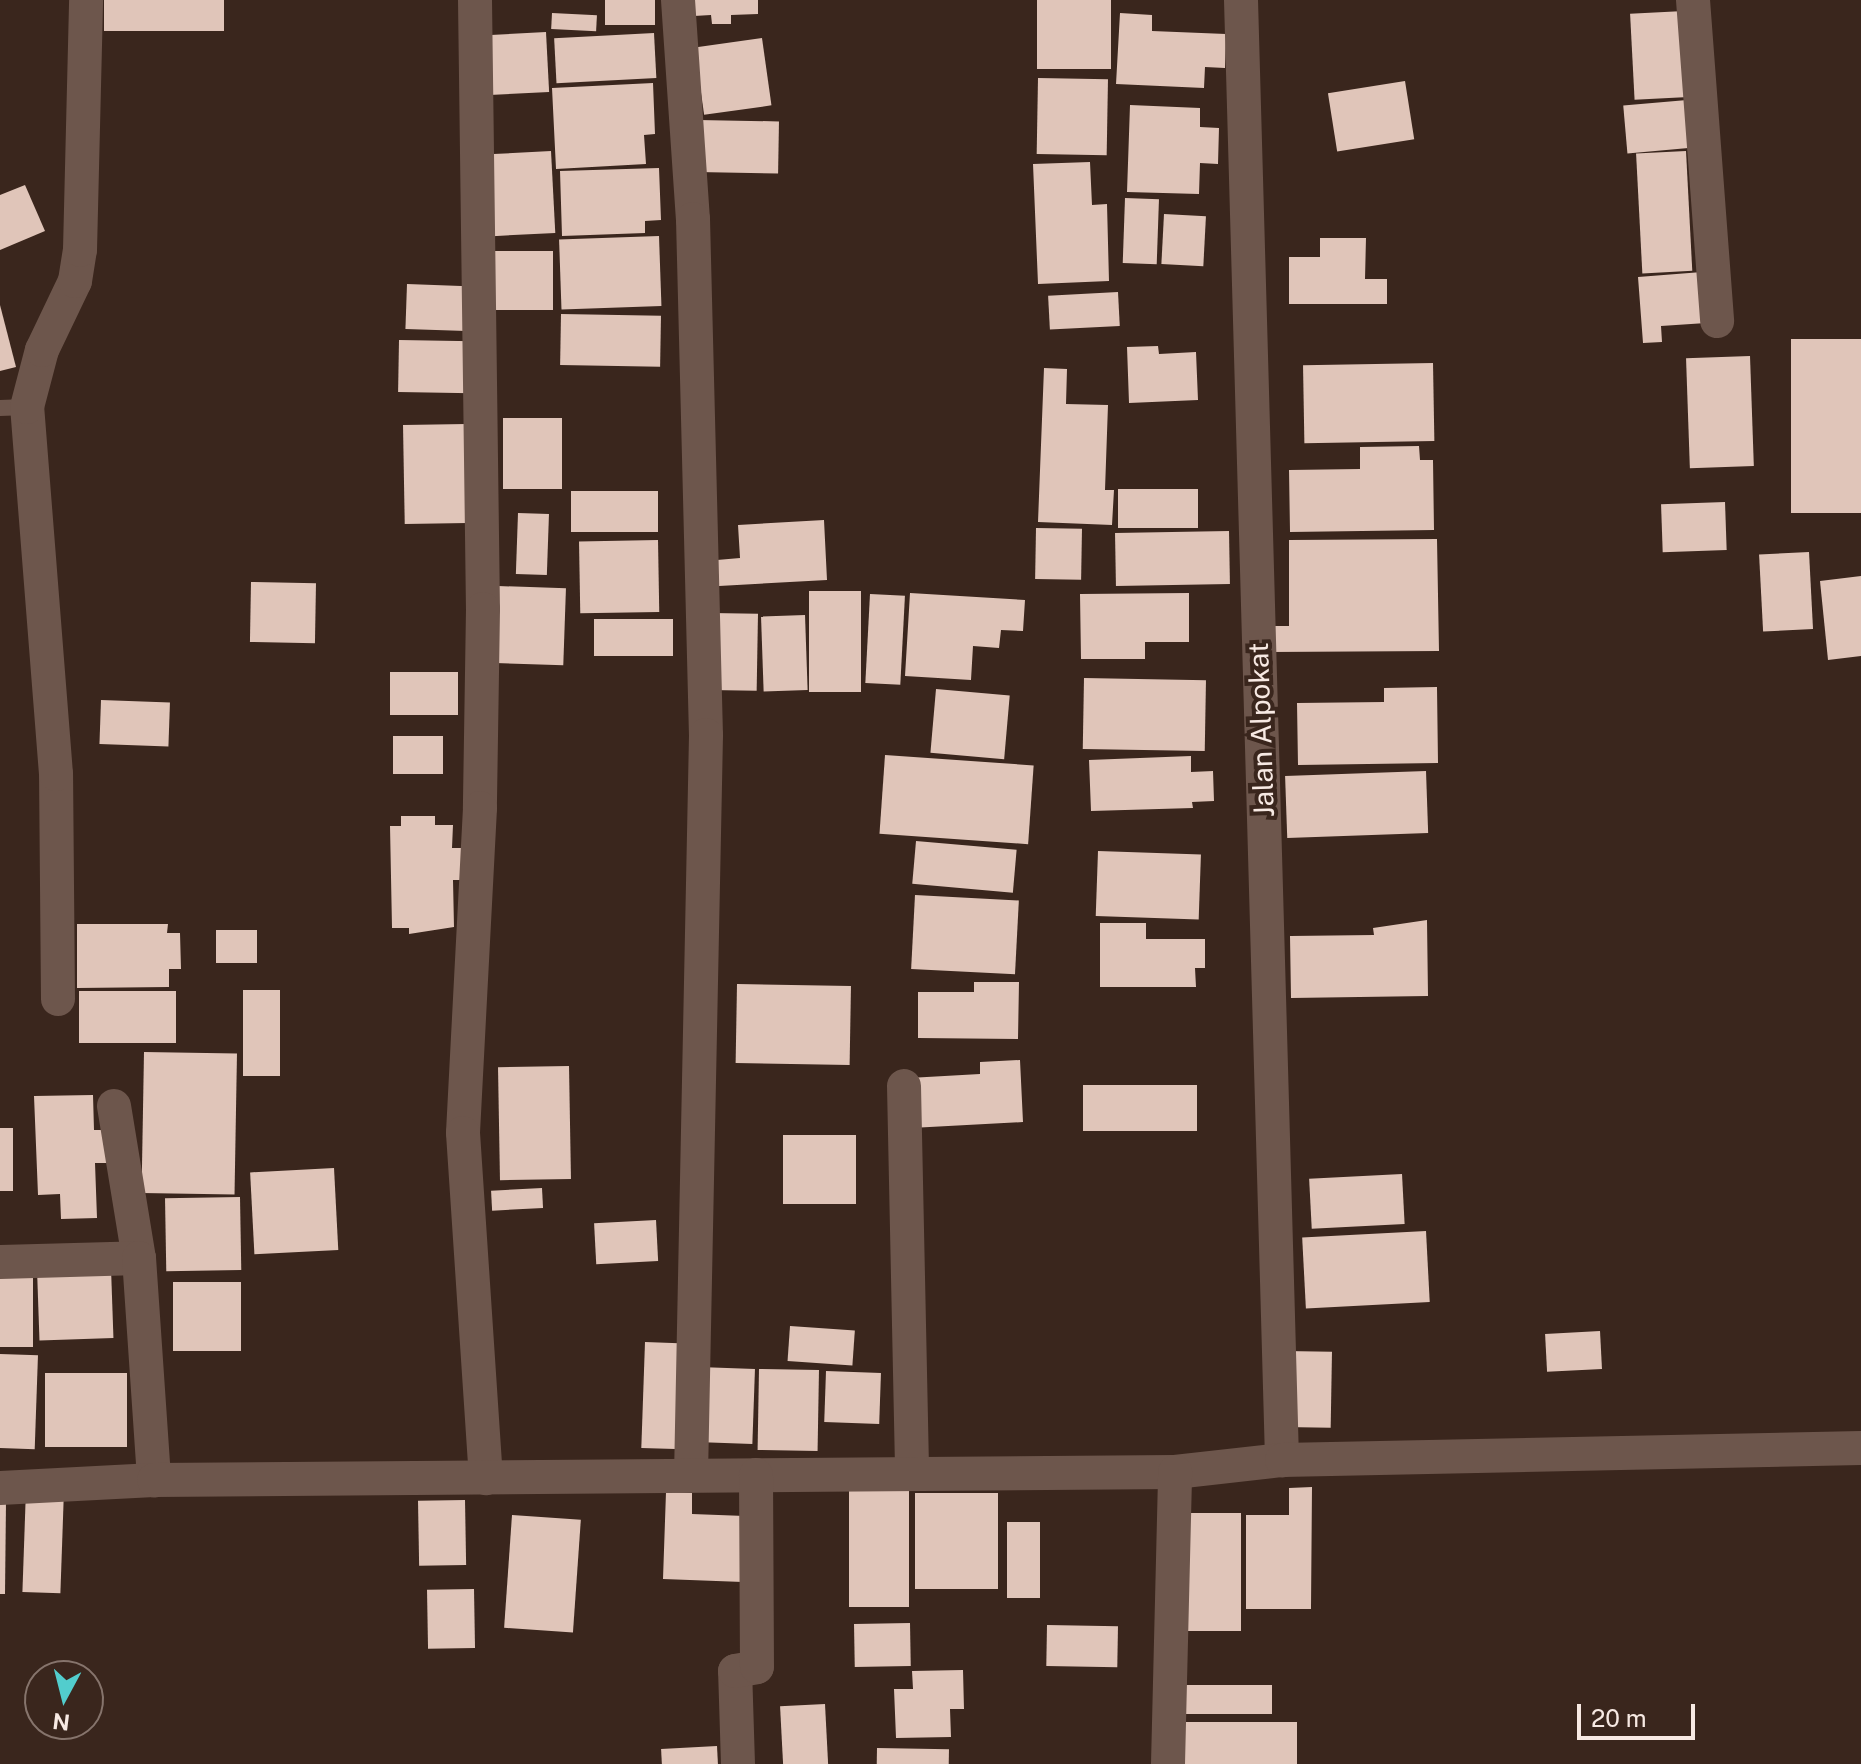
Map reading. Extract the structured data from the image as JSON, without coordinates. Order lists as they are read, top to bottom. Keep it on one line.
{"streets":{"street":["Jalan Alpokat"]},"scale_bar":"20 m","north":"bottom"}
